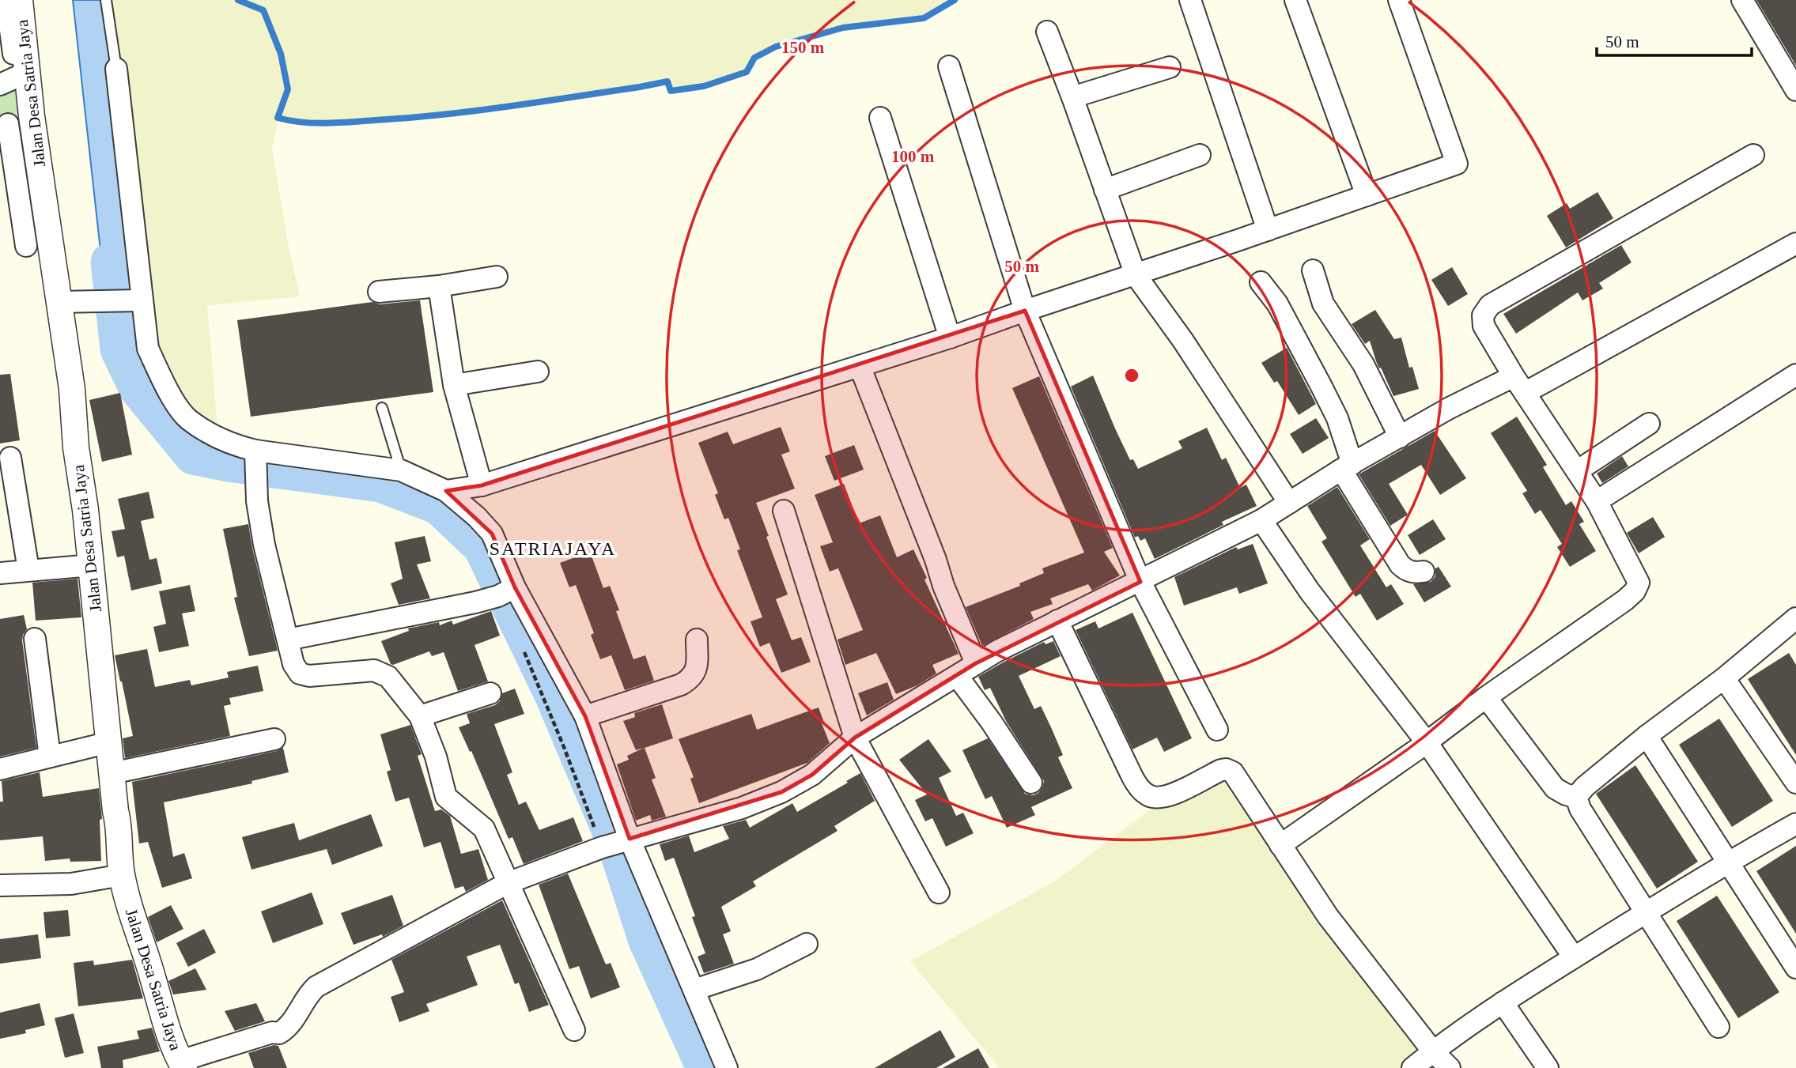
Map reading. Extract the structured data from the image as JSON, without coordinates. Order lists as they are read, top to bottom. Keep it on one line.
{"streets":{"street":["Jalan Desa Satria Jaya"]},"districts":["SATRIAJAYA"],"scale_bar":"50 m","rings":["150 m","100 m","50 m"]}
